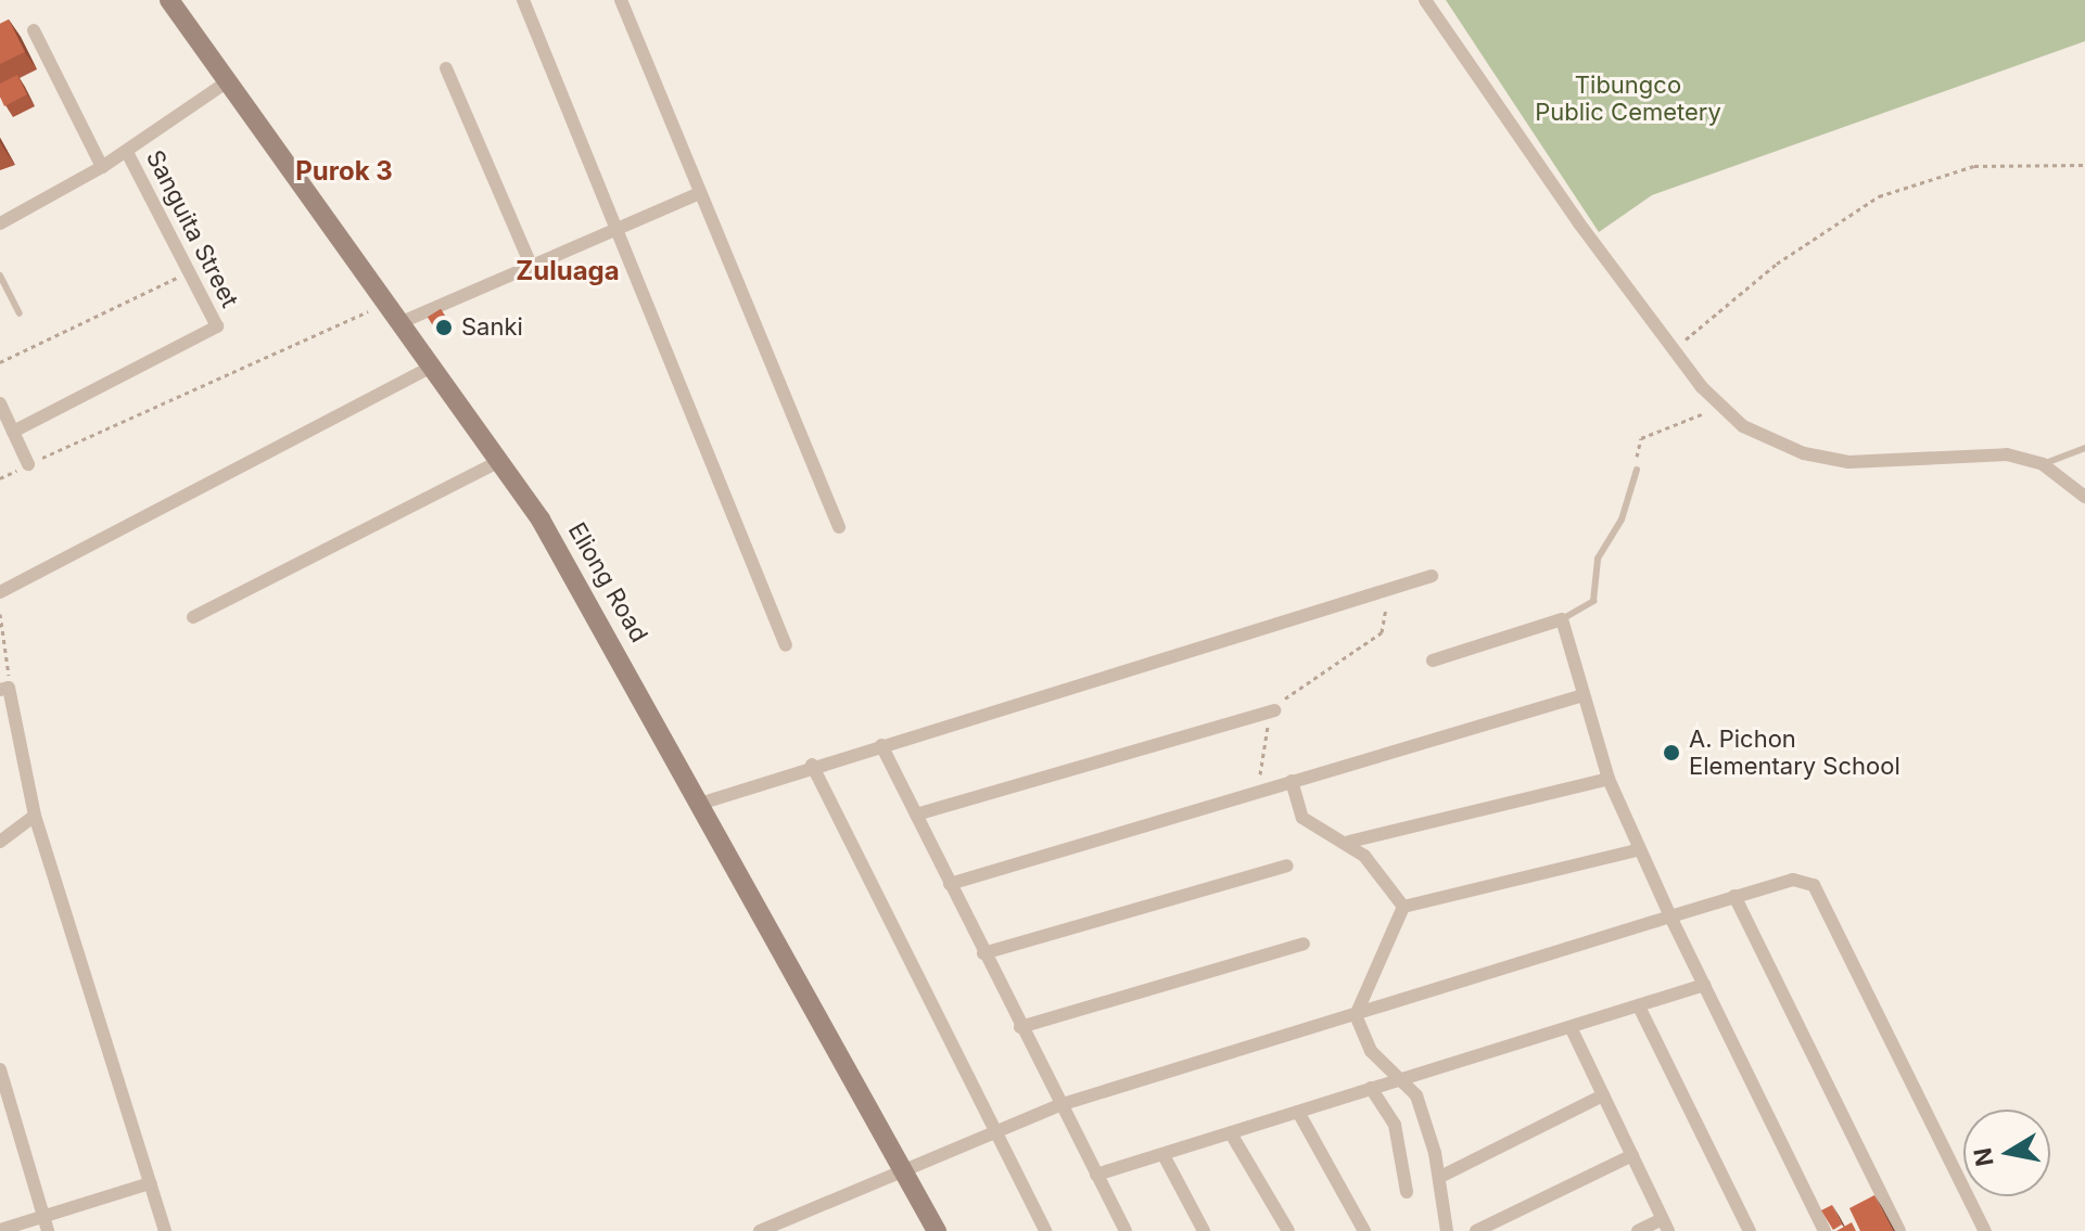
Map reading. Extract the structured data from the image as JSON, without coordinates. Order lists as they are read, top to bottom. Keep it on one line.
{"streets":{"main road":["Eliong Road"],"street":["Sanguita Street"]},"districts":["Purok 3","Zuluaga"],"parks":["Tibungco Public Cemetery"],"places":["Sanki","A. Pichon Elementary School"],"north":"left"}
